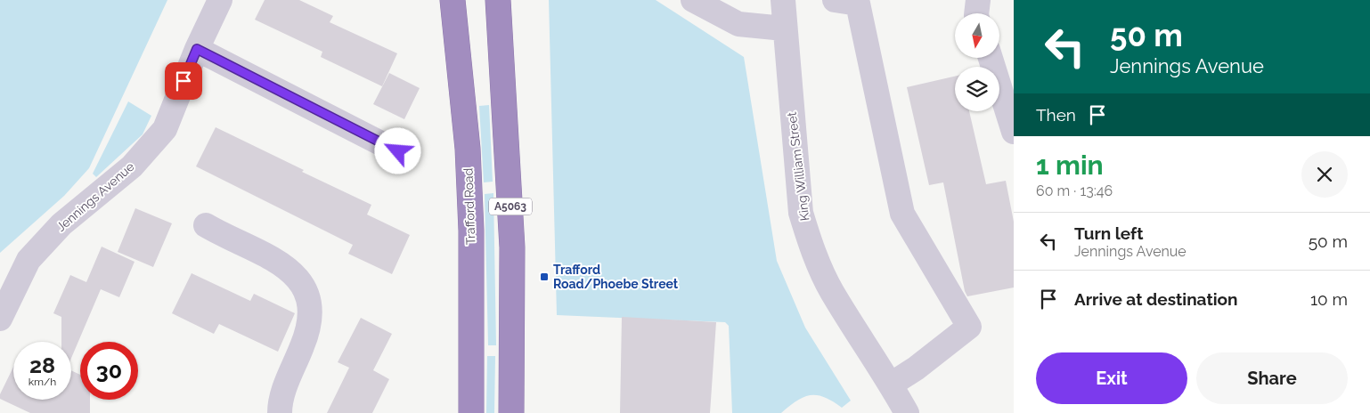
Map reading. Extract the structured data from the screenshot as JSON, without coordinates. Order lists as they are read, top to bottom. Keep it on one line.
{"streets":{"highway":["Trafford Road","A5063"],"street":["King William Street","Jennings Avenue"]},"places":{"transit":["Trafford Road/Phoebe Street"]},"north":"bottom","page":{"turn":["50 m","Jennings Avenue"],"then":"Then","heading":["1 min","60 m · 13:46"],"list":[{"name":"Turn left","note":"Jennings Avenue","value":"50 m"},{"name":"Arrive at destination","value":"10 m"}],"speed":"28 km/h","limit":"30","buttons":["Exit","Share"]}}
